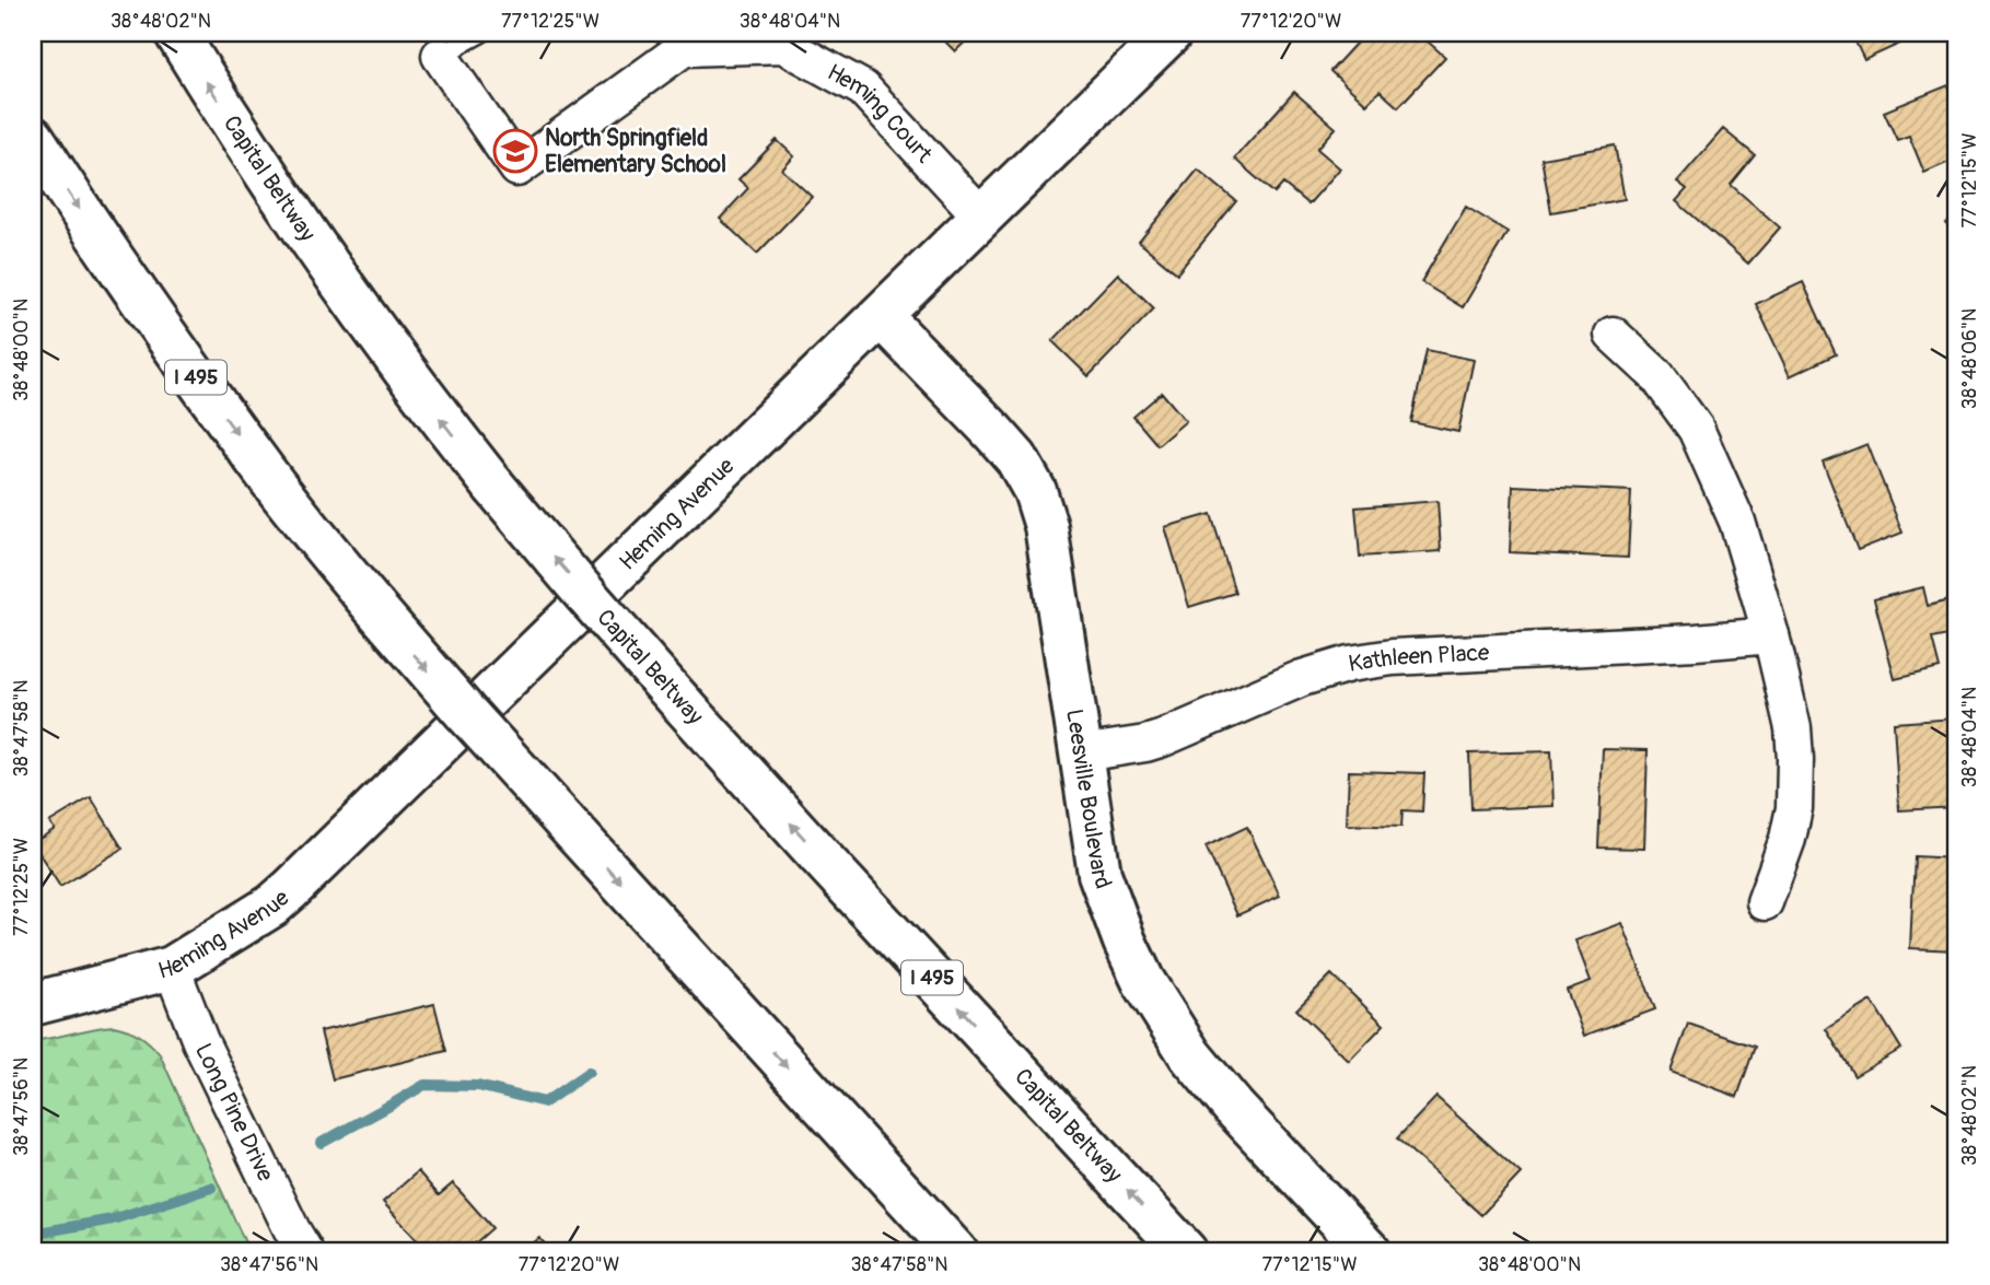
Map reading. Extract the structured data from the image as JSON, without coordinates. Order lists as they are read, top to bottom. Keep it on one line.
{"streets":{"main road":["Capital Beltway","I 495","Heming Avenue","Leesville Boulevard"],"street":["Heming Court","Kathleen Place","Long Pine Drive"]},"crossings":[["Heming Court","Heming Avenue"],["Heming Avenue","Leesville Boulevard"],["Heming Avenue","Long Pine Drive"],["Kathleen Place","Leesville Boulevard"]],"places":{"school or university":["North Springfield Elementary School"]},"coordinates":["38°48'02\"N","77°12'25\"W","38°48'04\"N","77°12'20\"W","77°12'15\"W","38°48'00\"N","38°48'06\"N","38°47'58\"N","38°47'56\"N"]}
